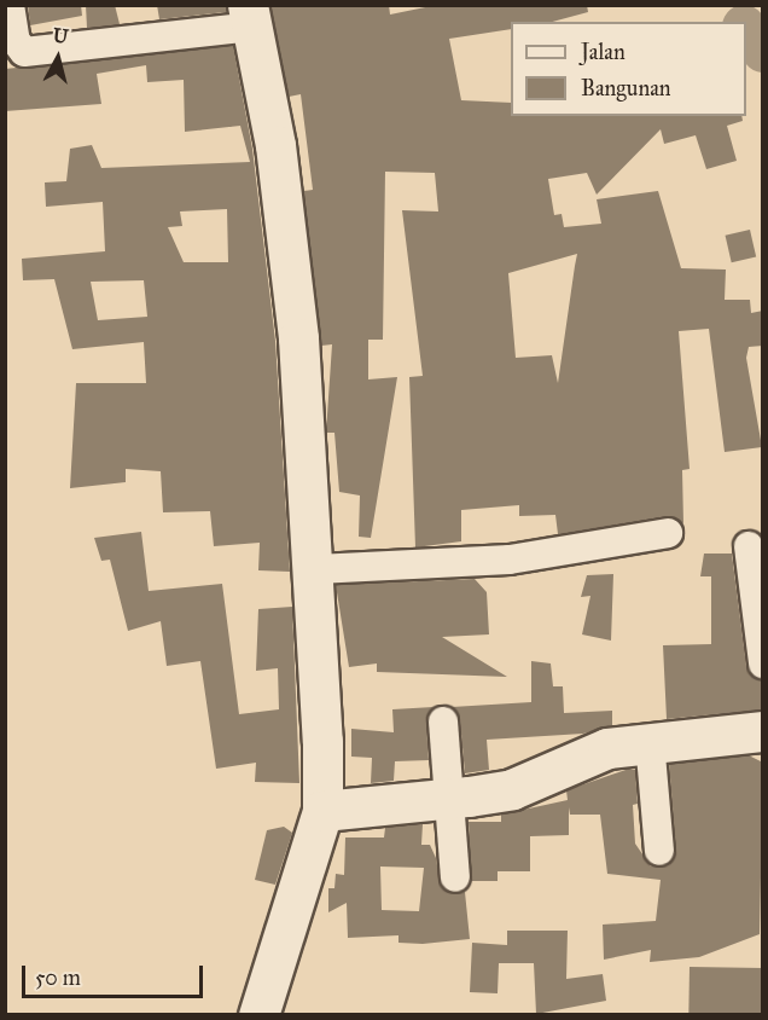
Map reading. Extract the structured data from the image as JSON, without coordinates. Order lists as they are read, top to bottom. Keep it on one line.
{"legend":["Jalan","Bangunan"],"scale_bar":"50 m","north":"top"}
